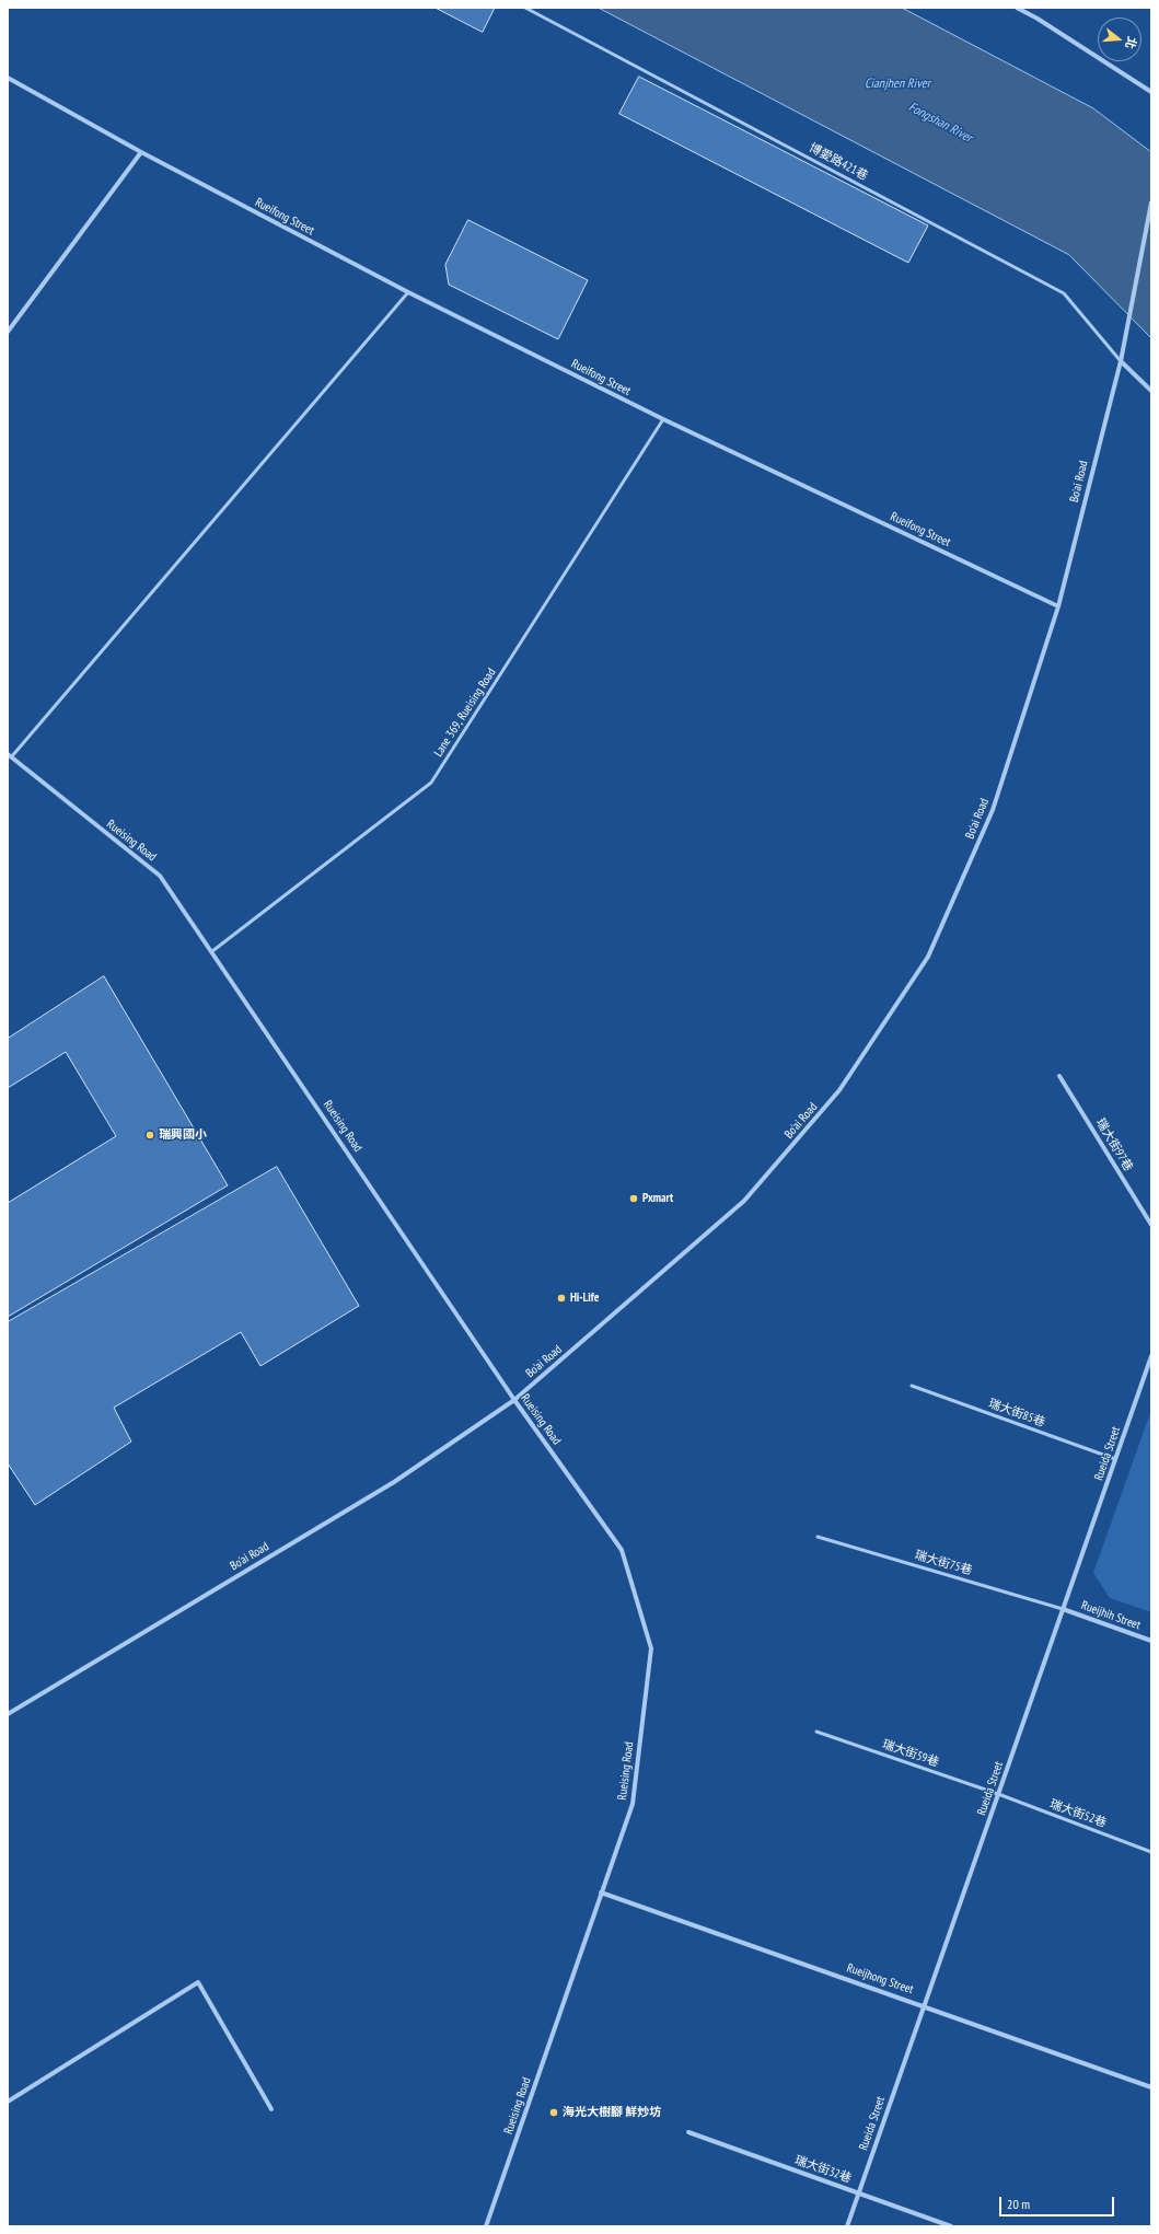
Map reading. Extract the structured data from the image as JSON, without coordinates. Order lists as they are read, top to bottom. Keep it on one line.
{"streets":{"street":["Rueifong Street","Bo'ai Road","Rueising Road","瑞大街97巷","Rueida Street","Rueijhih Street","Rueijhong Street","瑞大街32巷"],"lane":["博愛路421巷","Lane 369, Rueising Road","瑞大街85巷","瑞大街75巷","瑞大街59巷","瑞大街52巷"]},"crossings":[["博愛路421巷","Bo'ai Road"],["Rueifong Street","Bo'ai Road"],["Rueifong Street","Lane 369, Rueising Road"],["Bo'ai Road","Rueising Road"],["Lane 369, Rueising Road","Rueising Road"],["Rueising Road","Rueijhong Street"],["瑞大街85巷","Rueida Street"],["Rueida Street","瑞大街75巷"],["Rueida Street","Rueijhih Street"],["Rueida Street","瑞大街59巷"],["Rueida Street","瑞大街52巷"],["Rueida Street","Rueijhong Street"],["Rueida Street","瑞大街32巷"],["瑞大街75巷","Rueijhih Street"],["瑞大街59巷","瑞大街52巷"]],"water":["Cianjhen River","Fongshan River"],"places":["瑞興國小","Pxmart","Hi-Life","海光大樹腳 鮮炒坊"],"scale_bar":"20 m","north":"right"}
